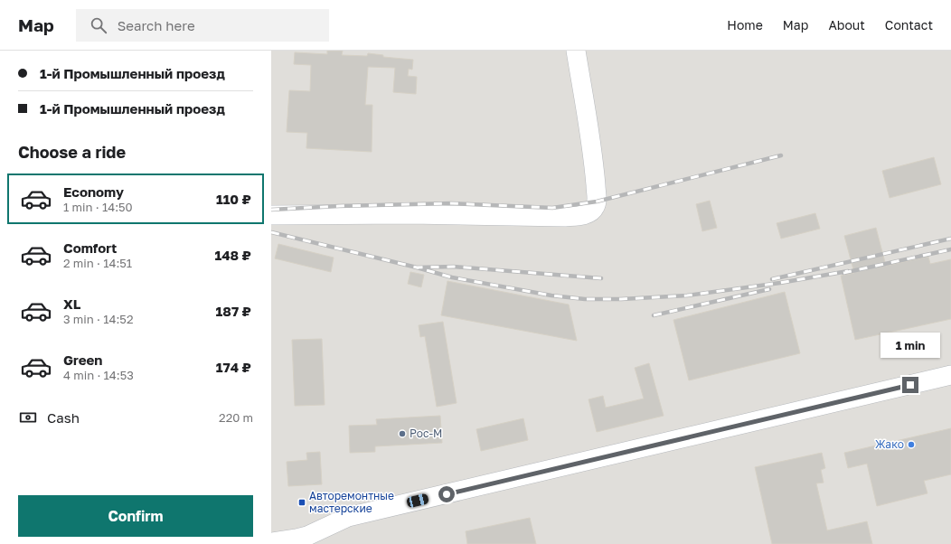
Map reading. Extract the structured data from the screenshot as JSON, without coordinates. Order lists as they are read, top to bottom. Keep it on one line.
{"places":{"other":["Рос-М","Жако"],"transit":["Авторемонтные мастерские"]},"page":{"header":"Map","search":"Search here","nav":["Home","Map","About","Contact"],"banner":["1-й Промышленный проезд","1-й Промышленный проезд"],"heading":"Choose a ride","list":[{"name":"Economy","note":"1 min · 14:50","value":"110 ₽"},{"name":"Comfort","note":"2 min · 14:51","value":"148 ₽"},{"name":"XL","note":"3 min · 14:52","value":"187 ₽"},{"name":"Green","note":"4 min · 14:53","value":"174 ₽"}],"bubble":"1 min","pay":["Cash","220 m"],"buttons":"Confirm"}}
